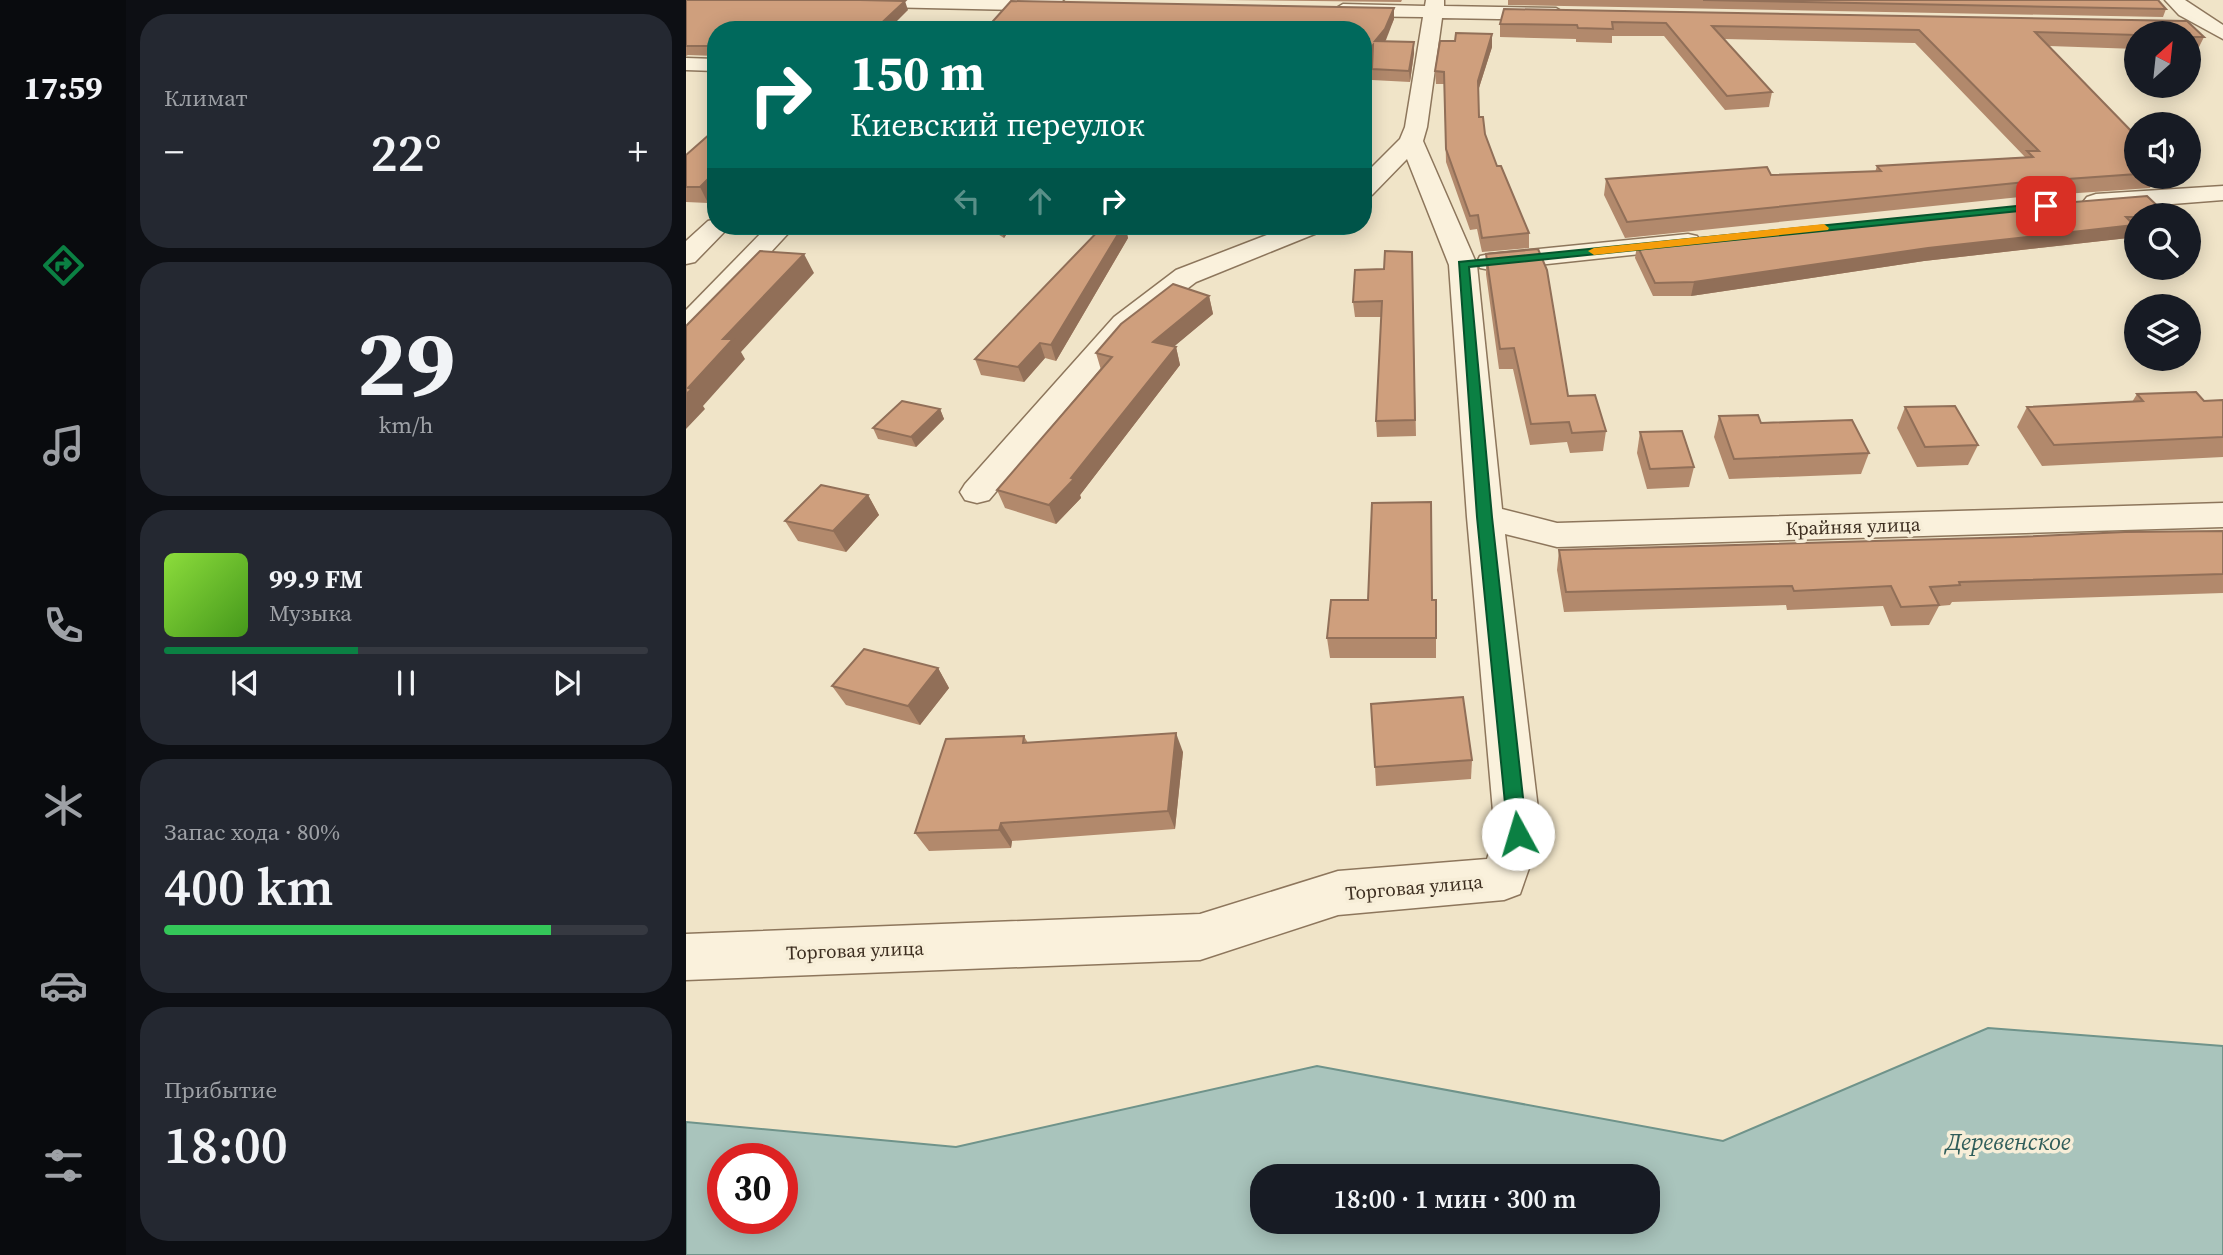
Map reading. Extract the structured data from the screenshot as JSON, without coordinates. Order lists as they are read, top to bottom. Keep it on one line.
{"streets":{"street":["Крайняя улица","Торговая улица"]},"crossings":[["Крайняя улица","Торговая улица"]],"water":["Деревенское"],"north":"top right","page":{"tabs":"17:59","tile":["Климат",["29","km/h"],["Запас хода · 80%","400 km"],["Прибытие","18:00"]],"turn":["150 m","Киевский переулок"],"heat":["−","22°","+"],"song":["99.9 FM","Музыка"],"limit":"30","trip":"18:00 · 1 мин · 300 m"}}
